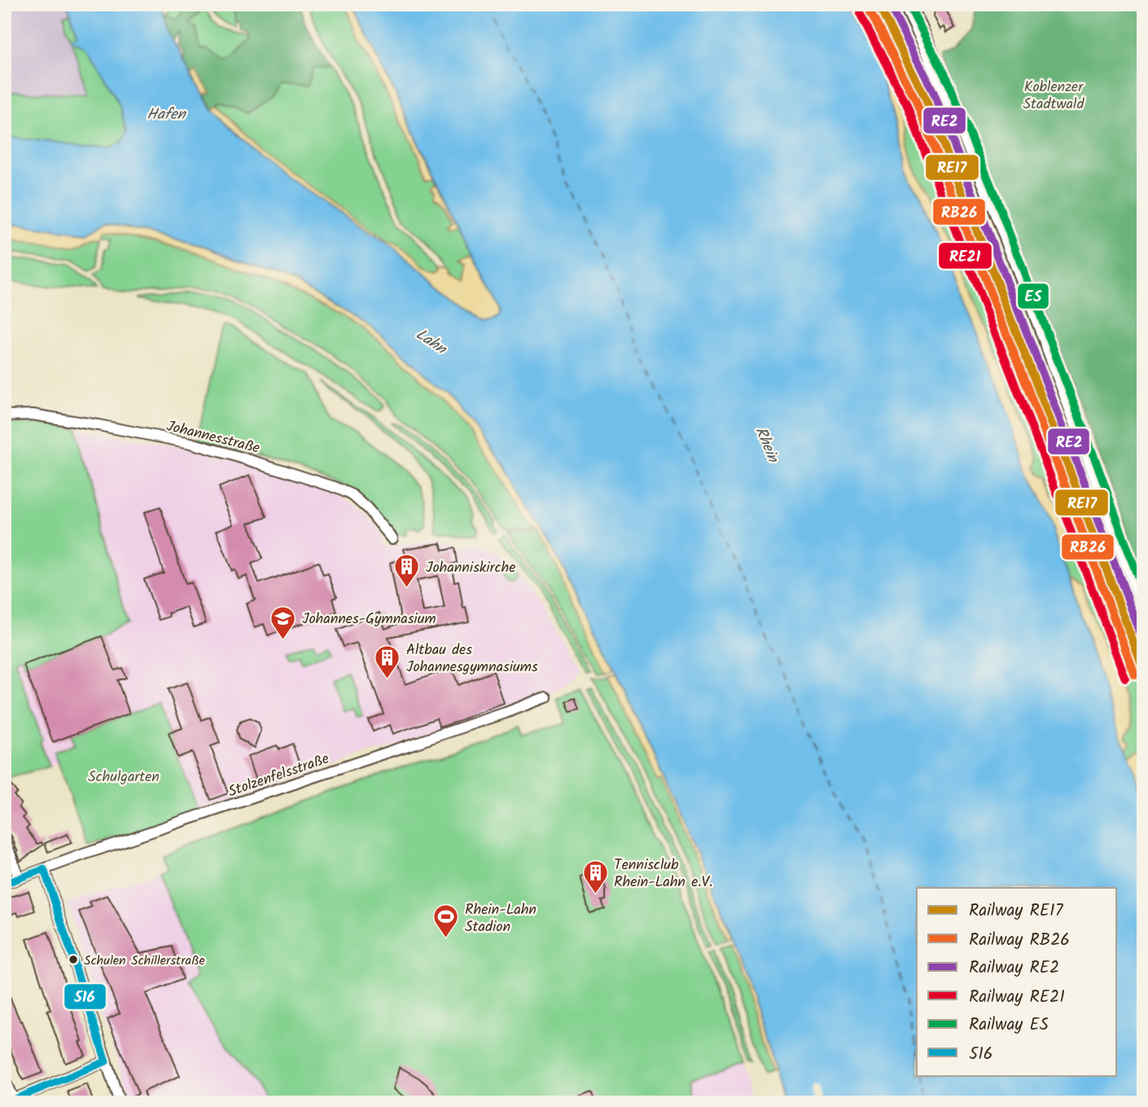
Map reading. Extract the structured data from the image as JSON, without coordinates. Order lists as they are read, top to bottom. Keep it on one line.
{"streets":{"street":["Johannesstraße","Stolzenfelsstraße"]},"water":["Hafen","Lahn","Rhein"],"parks":["Koblenzer Stadtwald","Schulgarten"],"places":{"building":["Johanniskirche","Altbau des Johannesgymnasiums","Tennisclub Rhein-Lahn e.V."],"school or university":["Johannes-Gymnasium"],"sports":["Rhein-Lahn Stadion"],"other":["Schulen Schillerstraße"]},"lines":["rail line RE17","rail line RE2","rail line ES","rail line RB26","rail line RE21","transit line 516"],"legend":["Railway RE17","Railway RB26","Railway RE2","Railway RE21","Railway ES","516"]}
